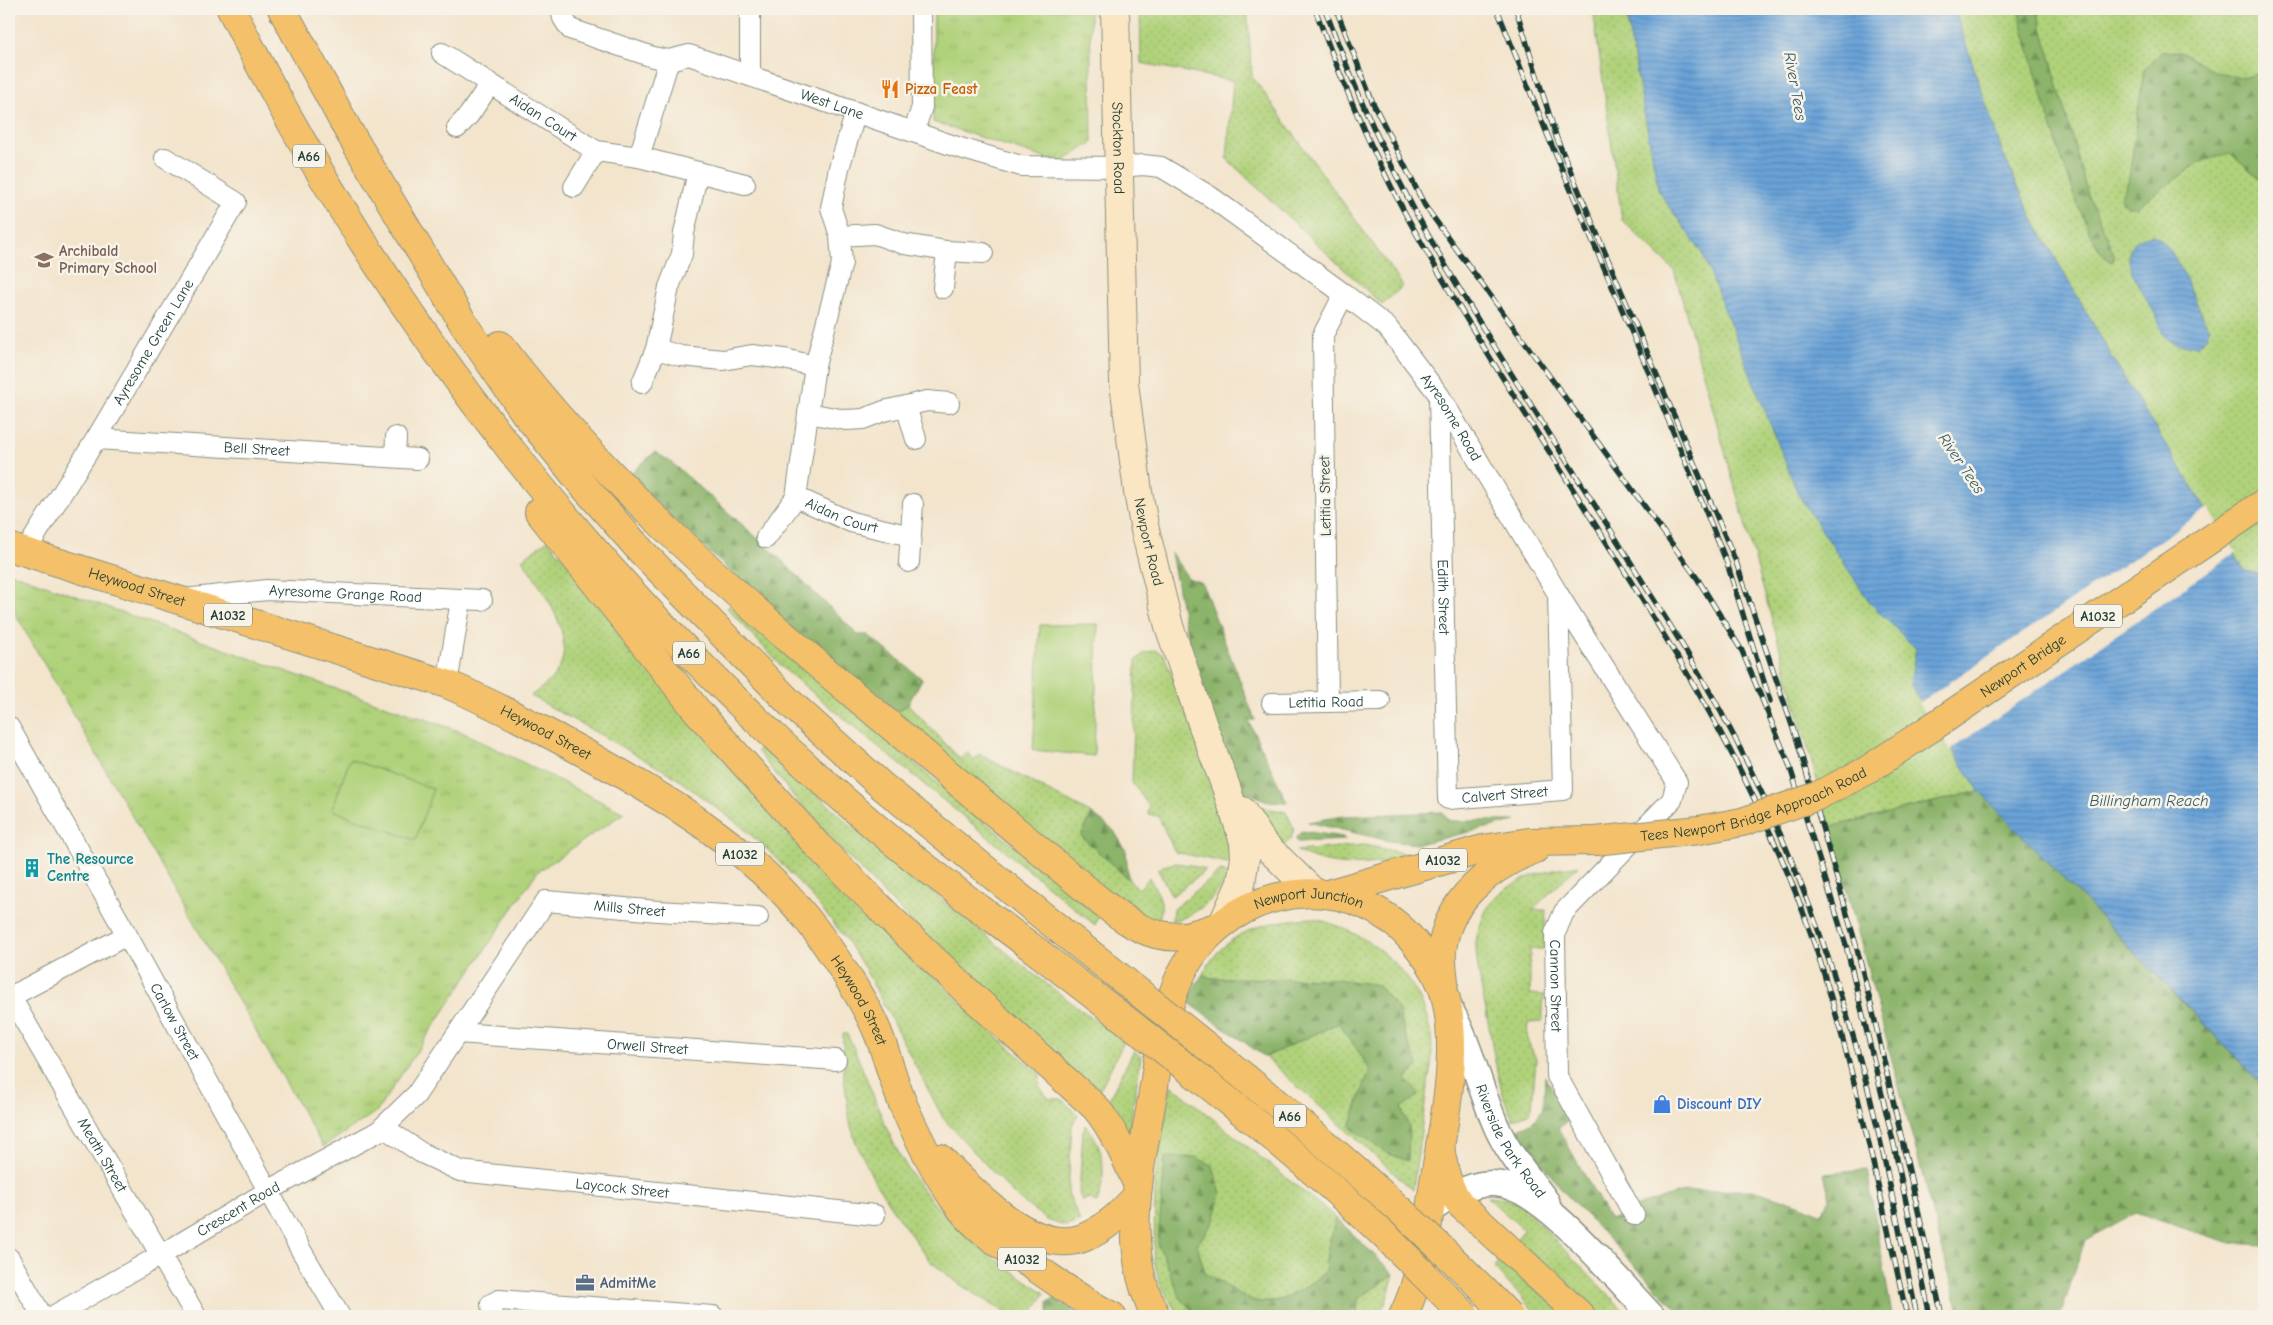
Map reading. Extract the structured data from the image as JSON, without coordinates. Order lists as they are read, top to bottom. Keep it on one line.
{"streets":{"main road":["Stockton Road","A66","Newport Road","Heywood Street","A1032","Newport Bridge","Tees Newport Bridge Approach Road","Newport Junction"],"street":["West Lane","Aidan Court","Ayresome Green Lane","Ayresome Road","Bell Street","Letitia Street","Ayresome Grange Road","Edith Street","Letitia Road","Calvert Street","Mills Street","Cannon Street","Carlow Street","Orwell Street","Riverside Park Road","Meath Street","Laycock Street","Crescent Road"]},"crossings":[["West Lane","Aidan Court"],["West Lane","Stockton Road"],["West Lane","Ayresome Road"],["Stockton Road","Ayresome Road"],["Stockton Road","Newport Road"],["A66","Heywood Street"],["A66","Newport Junction"],["Ayresome Green Lane","Bell Street"],["Ayresome Green Lane","Heywood Street"],["Ayresome Road","Letitia Street"],["Ayresome Road","Edith Street"],["Ayresome Road","Calvert Street"],["Ayresome Road","Cannon Street"],["Letitia Street","Letitia Road"],["Newport Road","Tees Newport Bridge Approach Road"],["Newport Road","Newport Junction"],["Heywood Street","Ayresome Grange Road"],["Heywood Street","Newport Junction"],["Edith Street","Calvert Street"],["Newport Bridge","Tees Newport Bridge Approach Road"],["Tees Newport Bridge Approach Road","Newport Junction"],["Tees Newport Bridge Approach Road","Riverside Park Road"],["Newport Junction","Riverside Park Road"],["Mills Street","Crescent Road"],["Carlow Street","Crescent Road"],["Orwell Street","Crescent Road"],["Meath Street","Crescent Road"],["Laycock Street","Crescent Road"]],"water":["River Tees","Billingham Reach"],"places":{"restaurant":["Pizza Feast"],"school or university":["Archibald Primary School"],"building":["The Resource Centre"],"shop":["Discount DIY"],"office":["AdmitMe"]}}
